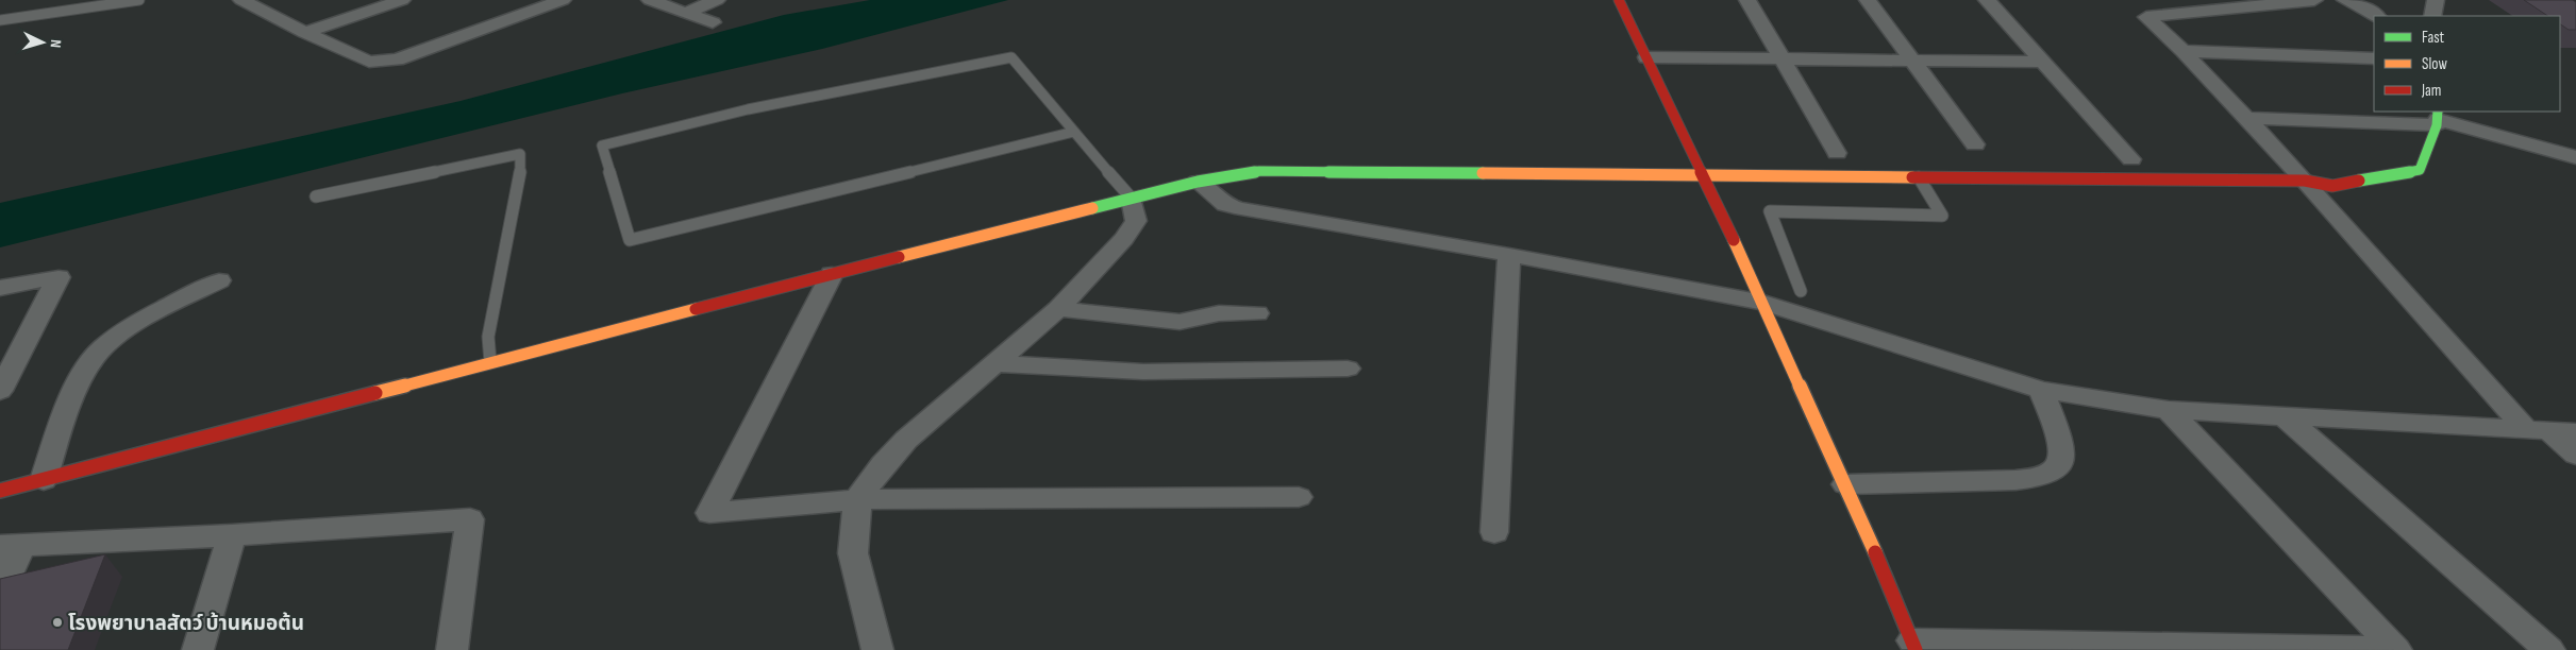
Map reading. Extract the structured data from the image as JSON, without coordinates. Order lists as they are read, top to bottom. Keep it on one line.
{"places":["โรงพยาบาลสัตว์ บ้านหมอต้น"],"legend":["Fast","Slow","Jam"],"north":"right"}
